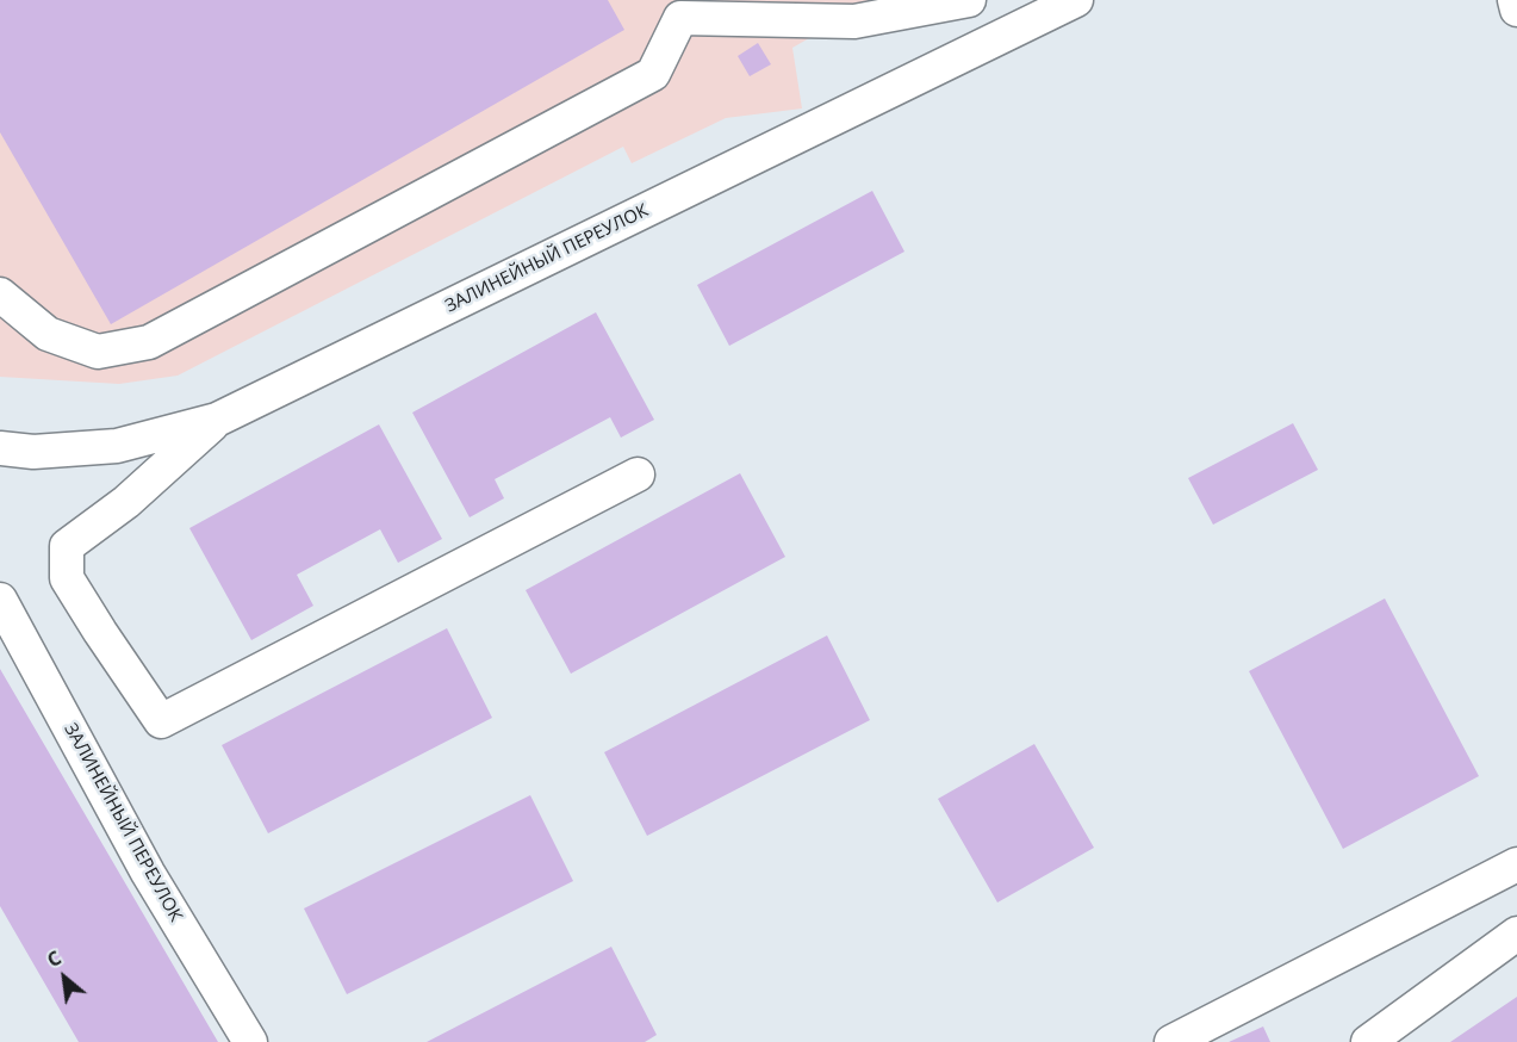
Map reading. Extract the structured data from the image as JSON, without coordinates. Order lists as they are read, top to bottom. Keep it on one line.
{"streets":{"street":["ЗАЛИНЕЙНЫЙ ПЕРЕУЛОК"]},"north":"top left"}
